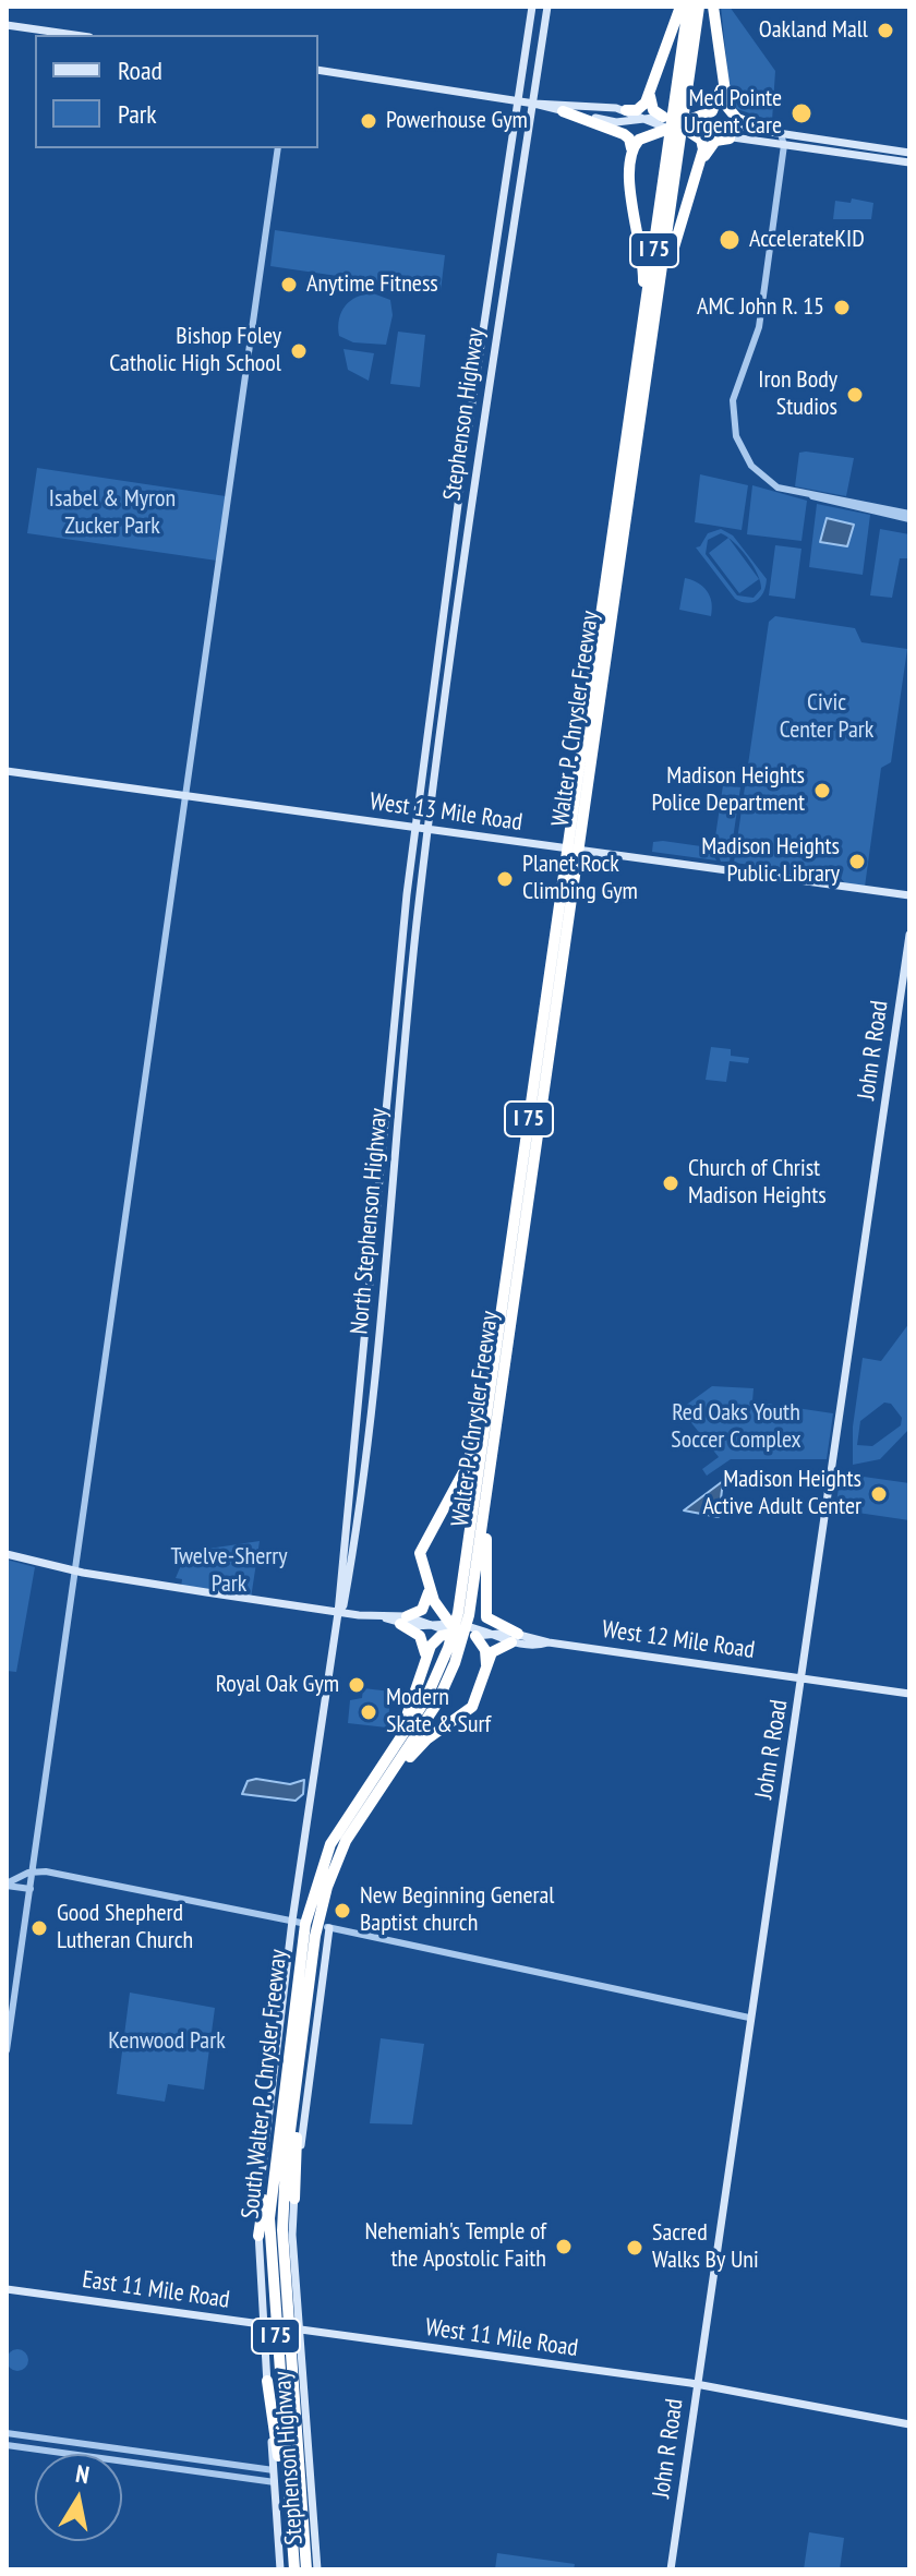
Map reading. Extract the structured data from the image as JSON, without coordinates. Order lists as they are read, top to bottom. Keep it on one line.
{"streets":{"highway":["I 75","Walter P. Chrysler Freeway","South Walter P. Chrysler Freeway"],"main road":["Stephenson Highway","West 13 Mile Road","John R Road","North Stephenson Highway","West 12 Mile Road","East 11 Mile Road","West 11 Mile Road"]},"crossings":[["I 75","South Walter P. Chrysler Freeway"],["Stephenson Highway","West 13 Mile Road"],["Stephenson Highway","North Stephenson Highway"],["Stephenson Highway","East 11 Mile Road"],["Stephenson Highway","West 11 Mile Road"],["Walter P. Chrysler Freeway","West 12 Mile Road"],["Walter P. Chrysler Freeway","South Walter P. Chrysler Freeway"],["West 13 Mile Road","North Stephenson Highway"],["John R Road","West 12 Mile Road"],["John R Road","West 11 Mile Road"],["North Stephenson Highway","West 12 Mile Road"],["North Stephenson Highway","East 11 Mile Road"],["West 12 Mile Road","South Walter P. Chrysler Freeway"],["East 11 Mile Road","West 11 Mile Road"]],"parks":["Isabel & Myron Zucker Park","Civic Center Park","Red Oaks Youth Soccer Complex","Twelve-Sherry Park","Kenwood Park"],"places":["Oakland Mall","Med Pointe Urgent Care","Powerhouse Gym","AccelerateKID","Anytime Fitness","AMC John R. 15","Bishop Foley Catholic High School","Iron Body Studios","Madison Heights Police Department","Madison Heights Public Library","Planet Rock Climbing Gym","Church of Christ Madison Heights","Madison Heights Active Adult Center","Royal Oak Gym","Modern Skate & Surf","New Beginning General Baptist church","Good Shepherd Lutheran Church","Nehemiah's Temple of the Apostolic Faith","Sacred Walks By Uni"],"legend":["Road","Park"],"north":"top"}
